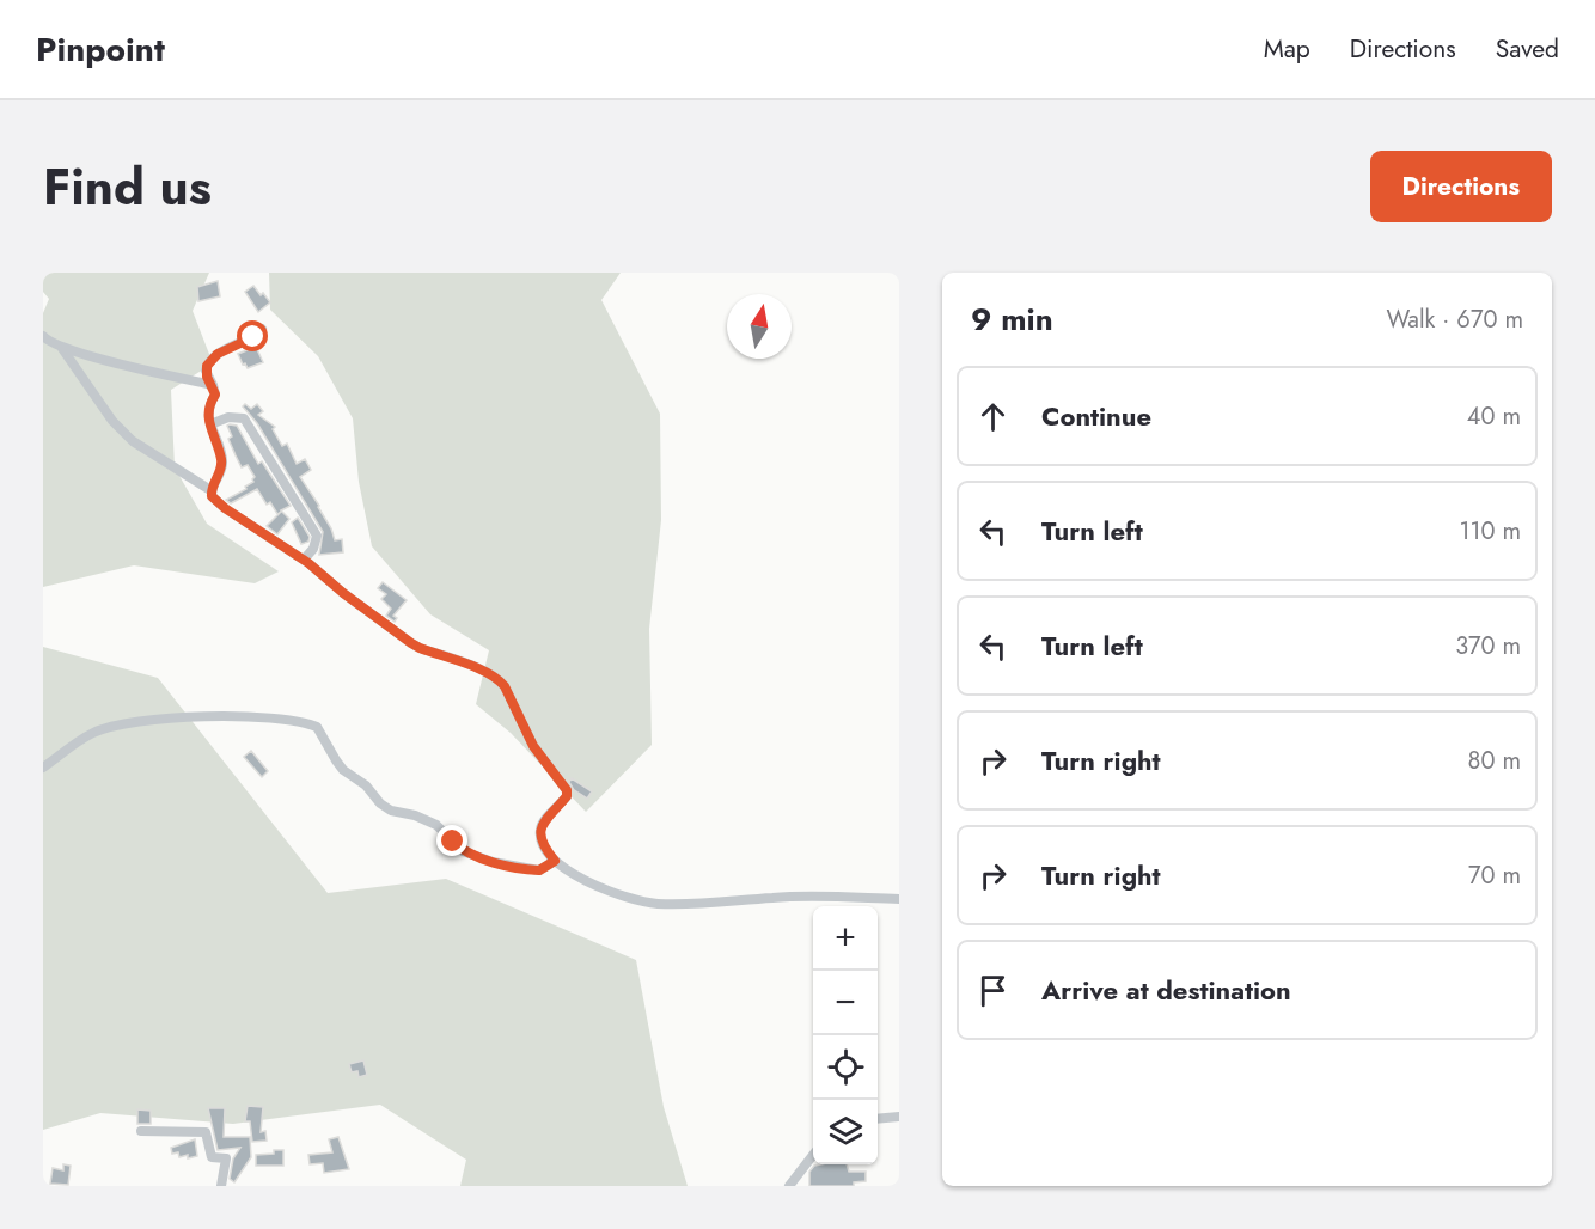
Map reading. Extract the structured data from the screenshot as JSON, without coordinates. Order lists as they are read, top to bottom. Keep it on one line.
{"north":"top","page":{"header":"Pinpoint","nav":["Map","Directions","Saved"],"title":"Find us","buttons":"Directions","heading":["9 min","Walk · 670 m"],"list":[["Continue","40 m"],["Turn left","110 m"],["Turn left","370 m"],["Turn right","80 m"],["Turn right","70 m"],"Arrive at destination"],"map_buttons":["+","−"]}}
